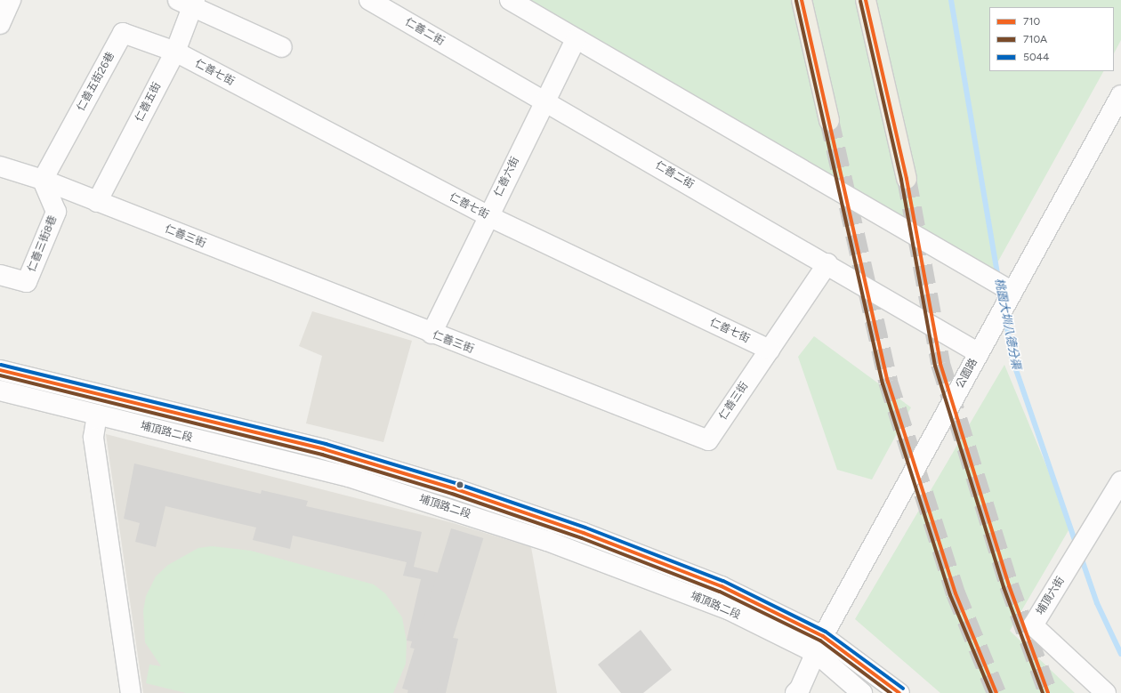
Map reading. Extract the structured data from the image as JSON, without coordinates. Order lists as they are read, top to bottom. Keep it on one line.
{"streets":{"street":["仁善二街","仁善七街","仁善五街26巷","仁善五街","仁善六街","仁善三街","仁善三街8巷","公園路","埔頂路二段","埔頂六街"]},"crossings":[["仁善二街","仁善六街"],["仁善二街","仁善三街"],["仁善二街","公園路"],["仁善七街","仁善五街26巷"],["仁善七街","仁善五街"],["仁善七街","仁善六街"],["仁善七街","仁善三街"],["仁善五街26巷","仁善五街"],["仁善五街26巷","仁善三街"],["仁善五街26巷","仁善三街8巷"],["仁善五街","仁善三街"],["仁善六街","仁善三街"],["仁善三街","仁善三街8巷"],["公園路","埔頂路二段"]],"water":["桃園大圳八德分渠"],"lines":["transit line 710","transit line 710A","transit line 5044"],"legend":["710","710A","5044"]}
